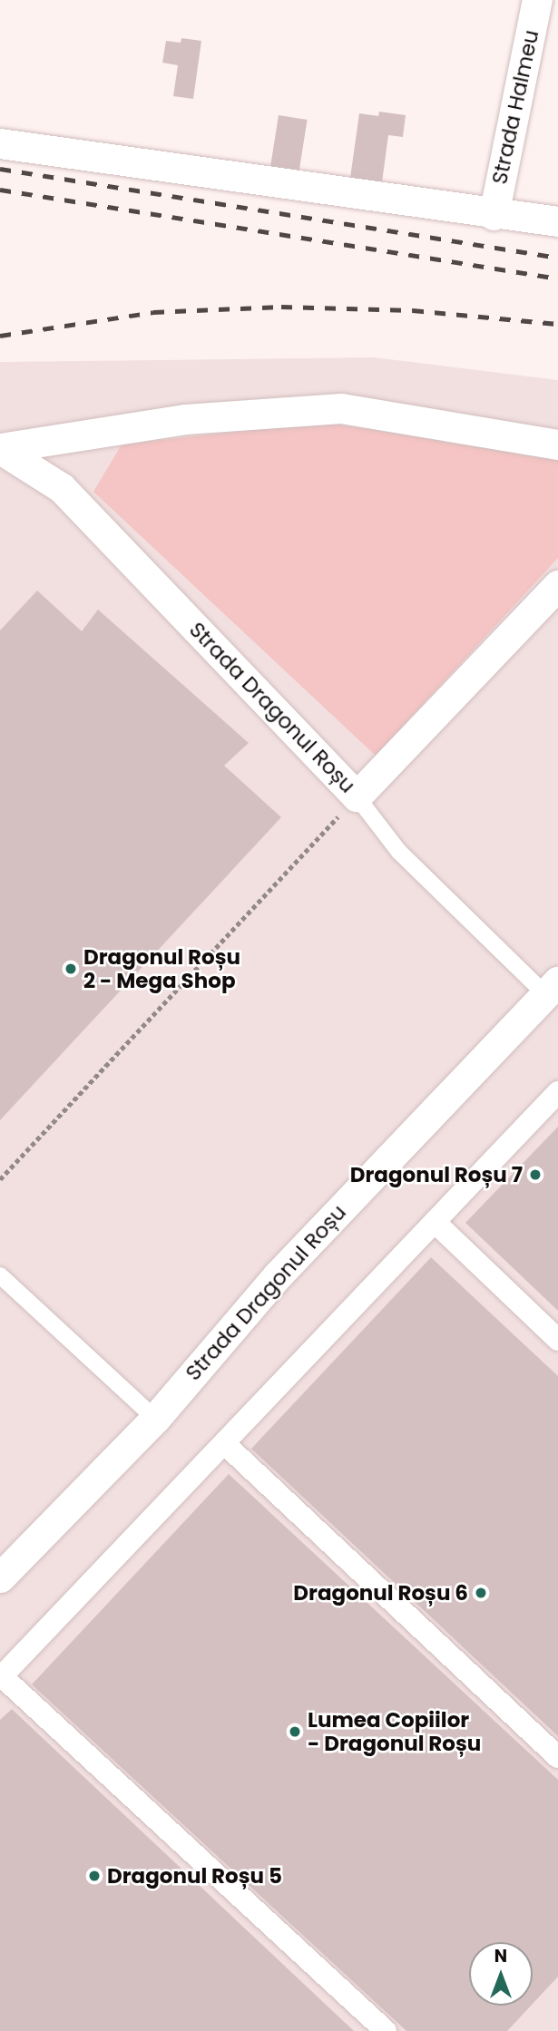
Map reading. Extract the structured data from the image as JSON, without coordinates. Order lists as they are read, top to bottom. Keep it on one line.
{"streets":{"street":["Strada Halmeu","Strada Dragonul Roșu"]},"places":["Dragonul Roșu 2 - Mega Shop","Dragonul Roșu 7","Dragonul Roșu 6","Lumea Copiilor - Dragonul Roșu","Dragonul Roșu 5"],"north":"top"}
